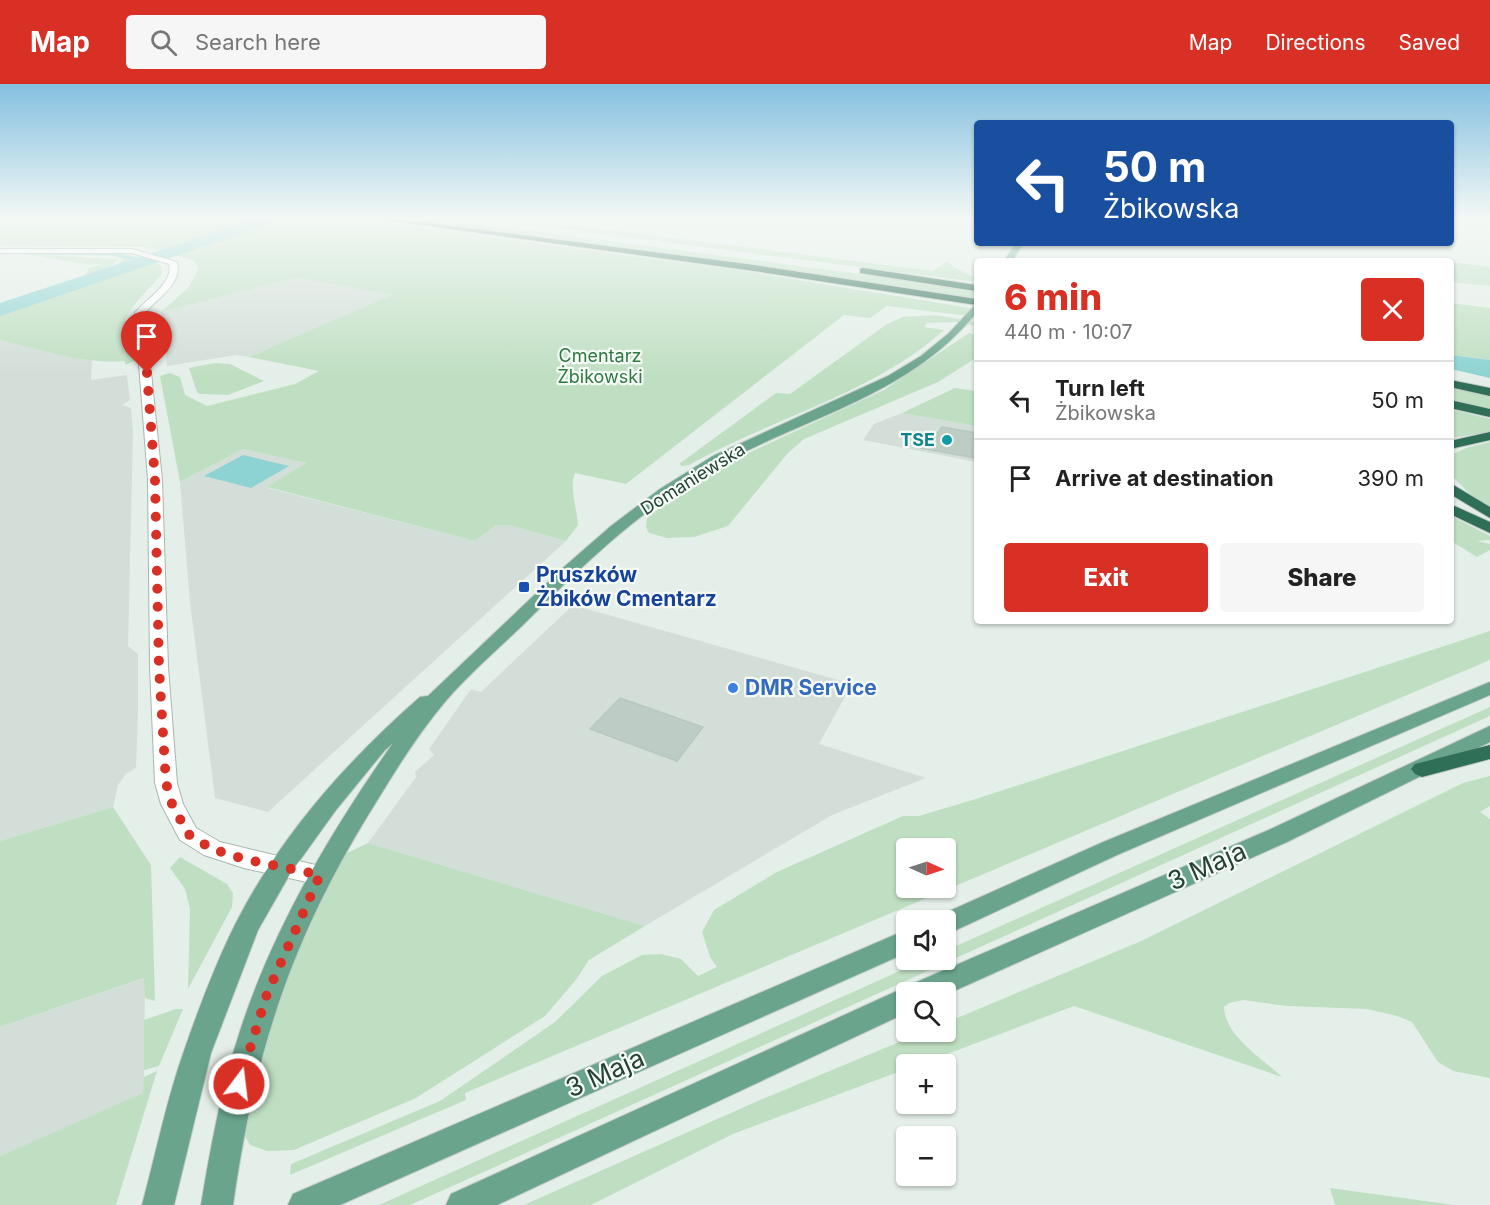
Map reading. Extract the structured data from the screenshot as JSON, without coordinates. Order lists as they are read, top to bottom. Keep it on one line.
{"streets":{"main road":["Domaniewska","3 Maja"]},"parks":["Cmentarz Żbikowski"],"places":{"other":["TSE","DMR Service"],"transit":["Pruszków Żbików Cmentarz"]},"north":"right","page":{"header":"Map","search":"Search here","nav":["Map","Directions","Saved"],"turn":["50 m","Żbikowska"],"heading":["6 min","440 m · 10:07"],"list":[{"name":"Turn left","note":"Żbikowska","value":"50 m"},{"name":"Arrive at destination","value":"390 m"}],"buttons":["Exit","Share"],"map_buttons":["+","−"]}}
